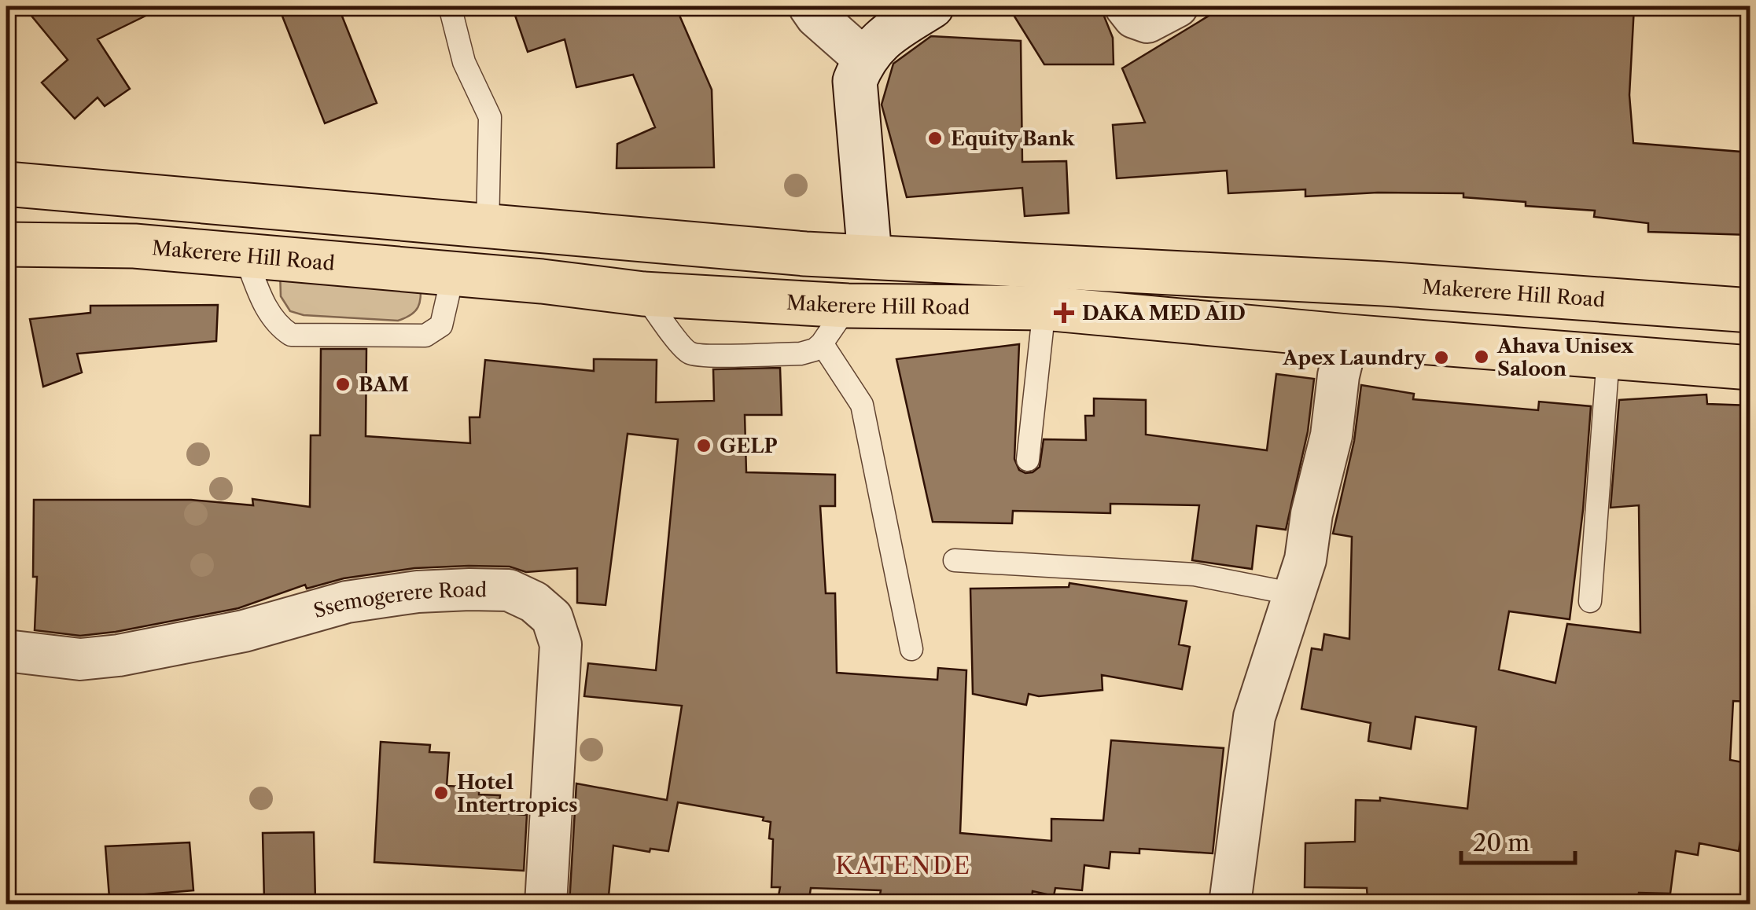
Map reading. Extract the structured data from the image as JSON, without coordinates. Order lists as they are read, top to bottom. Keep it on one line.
{"streets":{"main road":["Makerere Hill Road"],"street":["Ssemogerere Road"]},"districts":["KATENDE"],"places":{"other":["Equity Bank","Ahava Unisex Saloon","Apex Laundry","BAM","GELP","Hotel Intertropics"],"health":["DAKA MED AID"]},"scale_bar":"20 m"}
